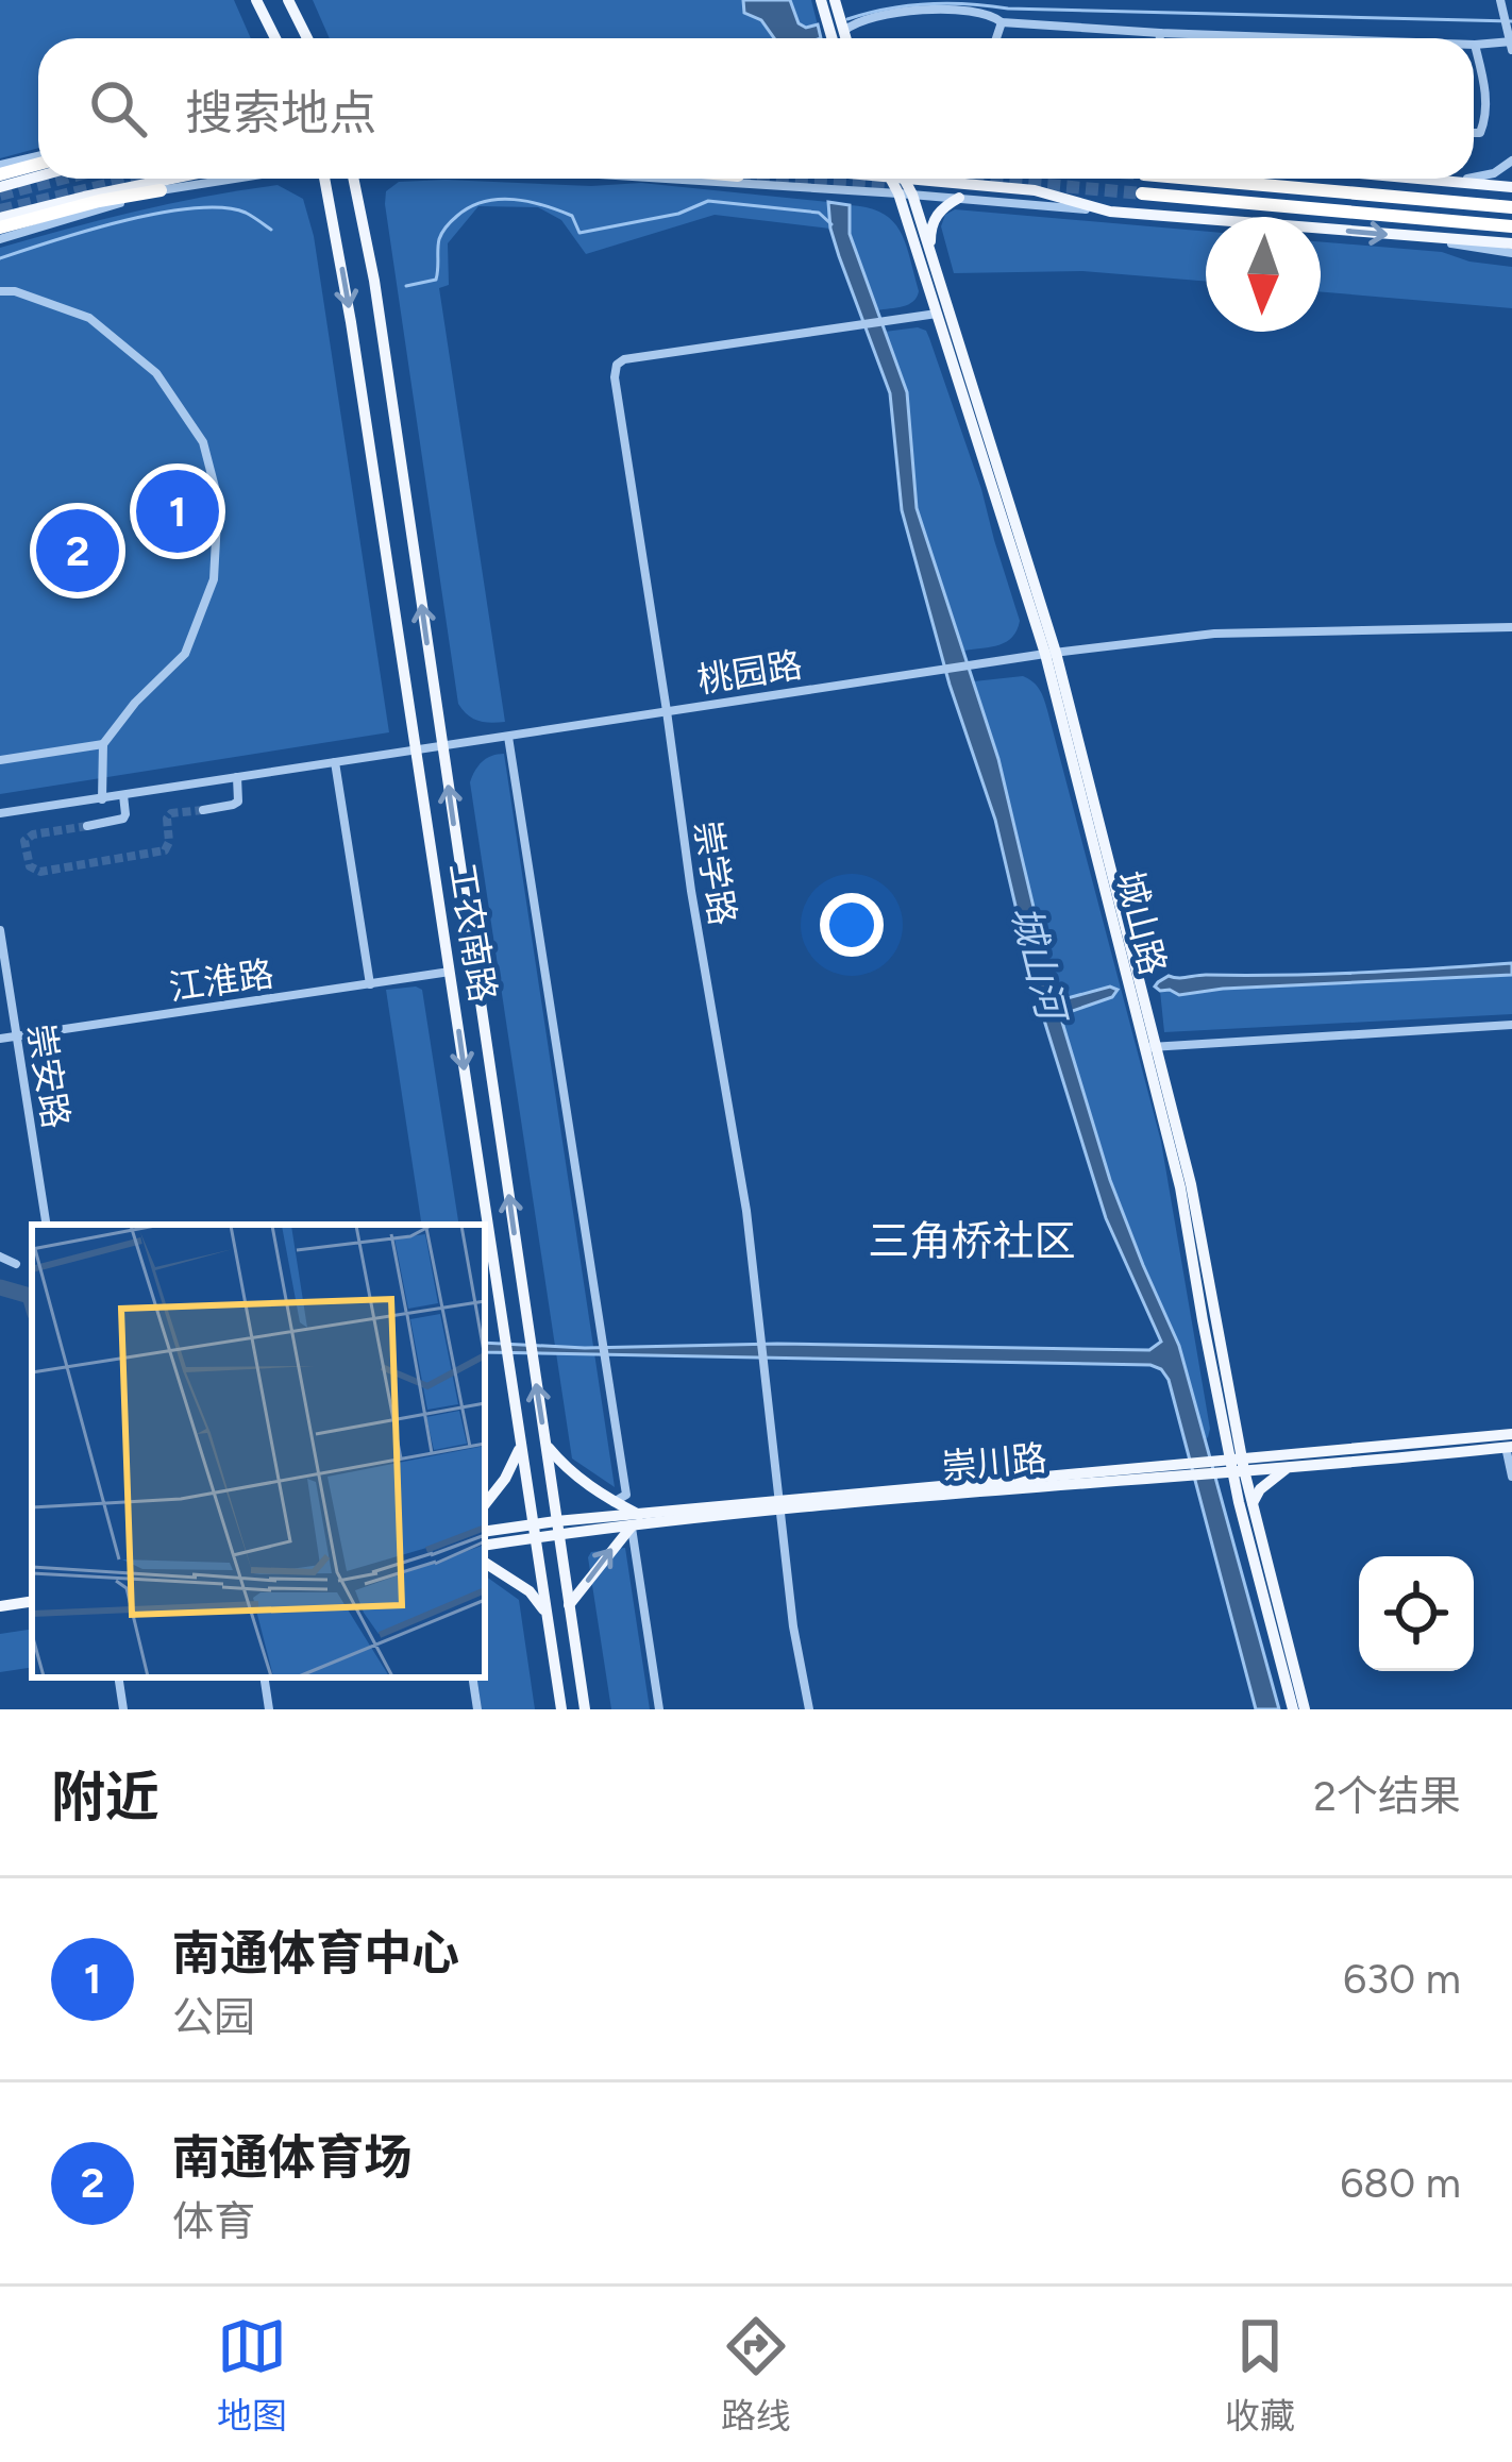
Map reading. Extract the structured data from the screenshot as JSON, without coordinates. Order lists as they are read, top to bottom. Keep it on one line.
{"streets":{"main road":["城山路","工农南路","崇川路"],"street":["桃园路","崇学路","江淮路","崇安路"]},"crossings":[["桃园路","崇学路"],["桃园路","城山路"],["桃园路","工农南路"],["崇学路","城山路"],["崇学路","崇川路"],["城山路","崇川路"],["工农南路","江淮路"],["工农南路","崇川路"],["江淮路","崇安路"]],"districts":["三角桥社区"],"water":["城山河"],"north":"bottom","page":{"search":"搜索地点","pins":["1","2"],"heading":["附近","2个结果"],"list":[{"mark":"1","name":"南通体育中心","note":"公园","value":"630 m"},{"mark":"2","name":"南通体育场","note":"体育","value":"680 m"}],"nav":["地图","路线","收藏"]}}
